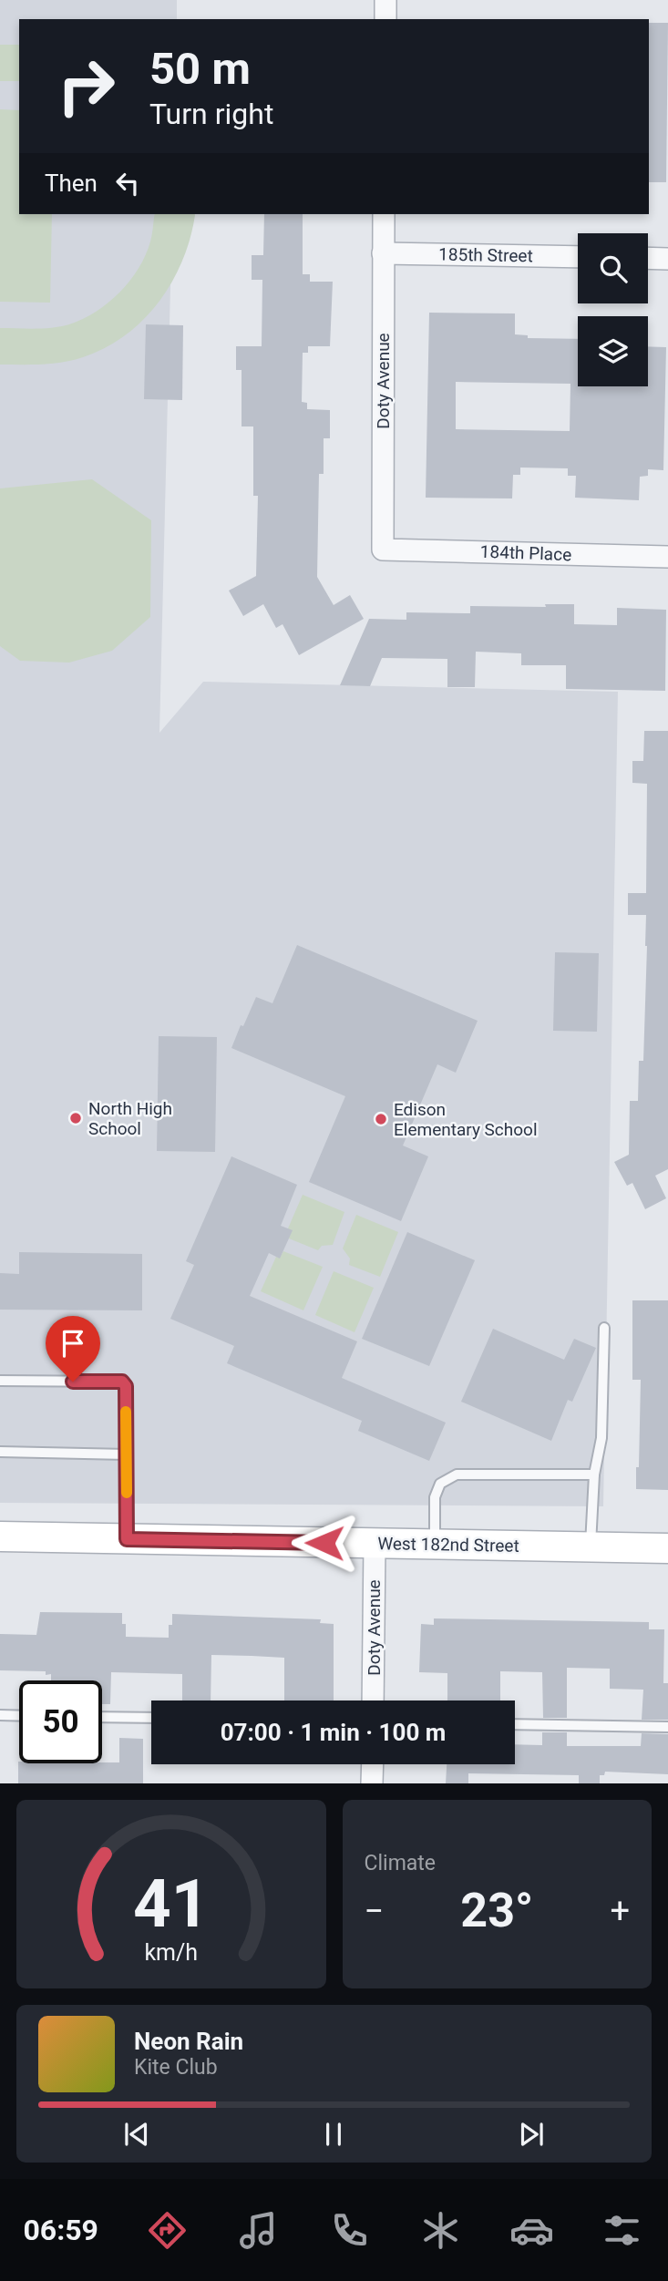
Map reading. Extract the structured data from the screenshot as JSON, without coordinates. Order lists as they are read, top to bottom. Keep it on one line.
{"streets":{"main road":["West 182nd Street"],"street":["185th Street","Doty Avenue","184th Place"]},"crossings":[["185th Street","Doty Avenue"],["Doty Avenue","184th Place"],["Doty Avenue","West 182nd Street"]],"places":["North High School","Edison Elementary School"],"page":{"turn":["50 m","Turn right"],"then":"Then","limit":"50","trip":"07:00 · 1 min · 100 m","tile":"Climate","heat":["−","23°","+"],"song":["Neon Rain","Kite Club"],"tabs":"06:59","gauge":["41","km/h"]}}
